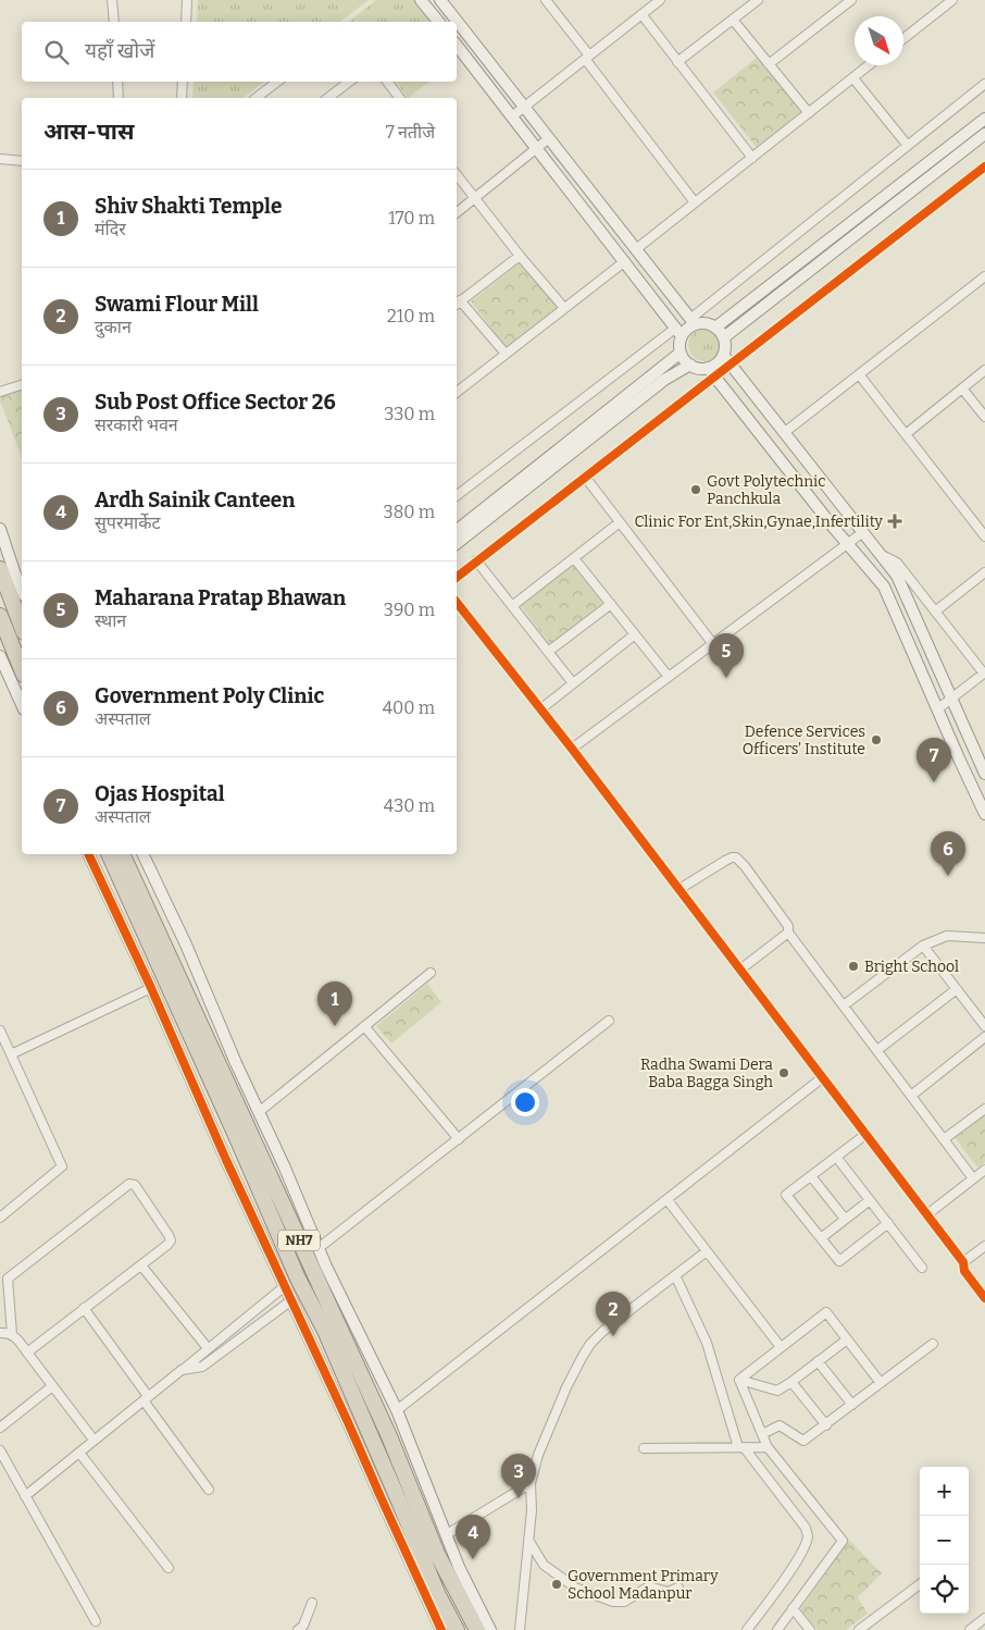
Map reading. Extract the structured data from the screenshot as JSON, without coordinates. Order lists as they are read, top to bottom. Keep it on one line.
{"streets":{"highway":["NH7"]},"places":{"other":["Govt Polytechnic Panchkula","Defence Services Officers' Institute","Bright School","Radha Swami Dera Baba Bagga Singh","Government Primary School Madanpur"],"health":["Clinic For Ent,Skin,Gynae,Infertility"]},"north":"bottom right","page":{"search":"यहाँ खोजें","heading":["आस-पास","7 नतीजे"],"list":[{"mark":"1","name":"Shiv Shakti Temple","note":"मंदिर","value":"170 m"},{"mark":"2","name":"Swami Flour Mill","note":"दुकान","value":"210 m"},{"mark":"3","name":"Sub Post Office Sector 26","note":"सरकारी भवन","value":"330 m"},{"mark":"4","name":"Ardh Sainik Canteen","note":"सुपरमार्केट","value":"380 m"},{"mark":"5","name":"Maharana Pratap Bhawan","note":"स्थान","value":"390 m"},{"mark":"6","name":"Government Poly Clinic","note":"अस्पताल","value":"400 m"},{"mark":"7","name":"Ojas Hospital","note":"अस्पताल","value":"430 m"}],"pins":["5","7","6","1","2","3","4"],"map_buttons":["+","−"]}}
